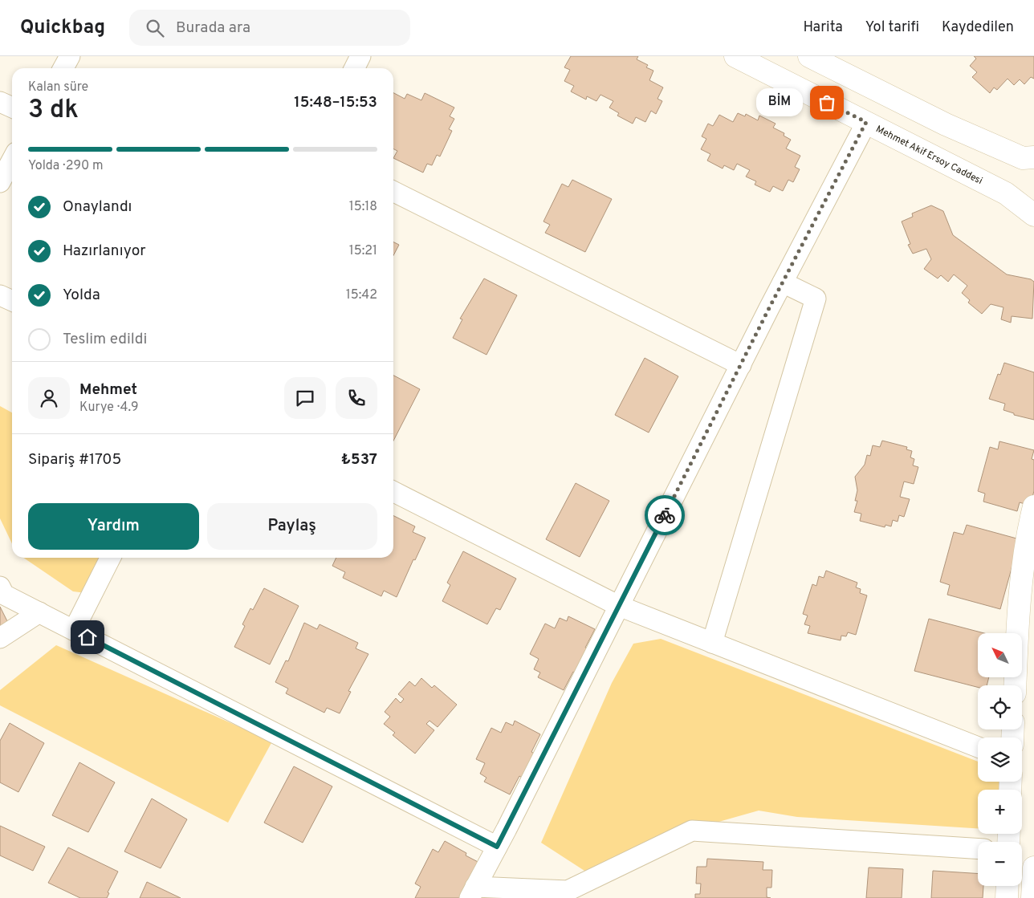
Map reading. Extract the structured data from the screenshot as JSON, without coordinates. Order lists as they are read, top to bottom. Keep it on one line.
{"streets":{"street":["Mehmet Akif Ersoy Caddesi"]},"places":["BİM"],"north":"top left","page":{"header":"Quickbag","search":"Burada ara","nav":["Harita","Yol tarifi","Kaydedilen"],"heading":["3 dk","Kalan süre","15:48–15:53"],"panel":["Mehmet","Kurye · 4.9","Sipariş #1705","₺537"],"bubble":"BİM","bar":"Yolda · 290 m","list":[["Onaylandı","15:18"],["Hazırlanıyor","15:21"],["Yolda","15:42"],"Teslim edildi"],"buttons":["Yardım","Paylaş"],"map_buttons":["+","−"]}}
